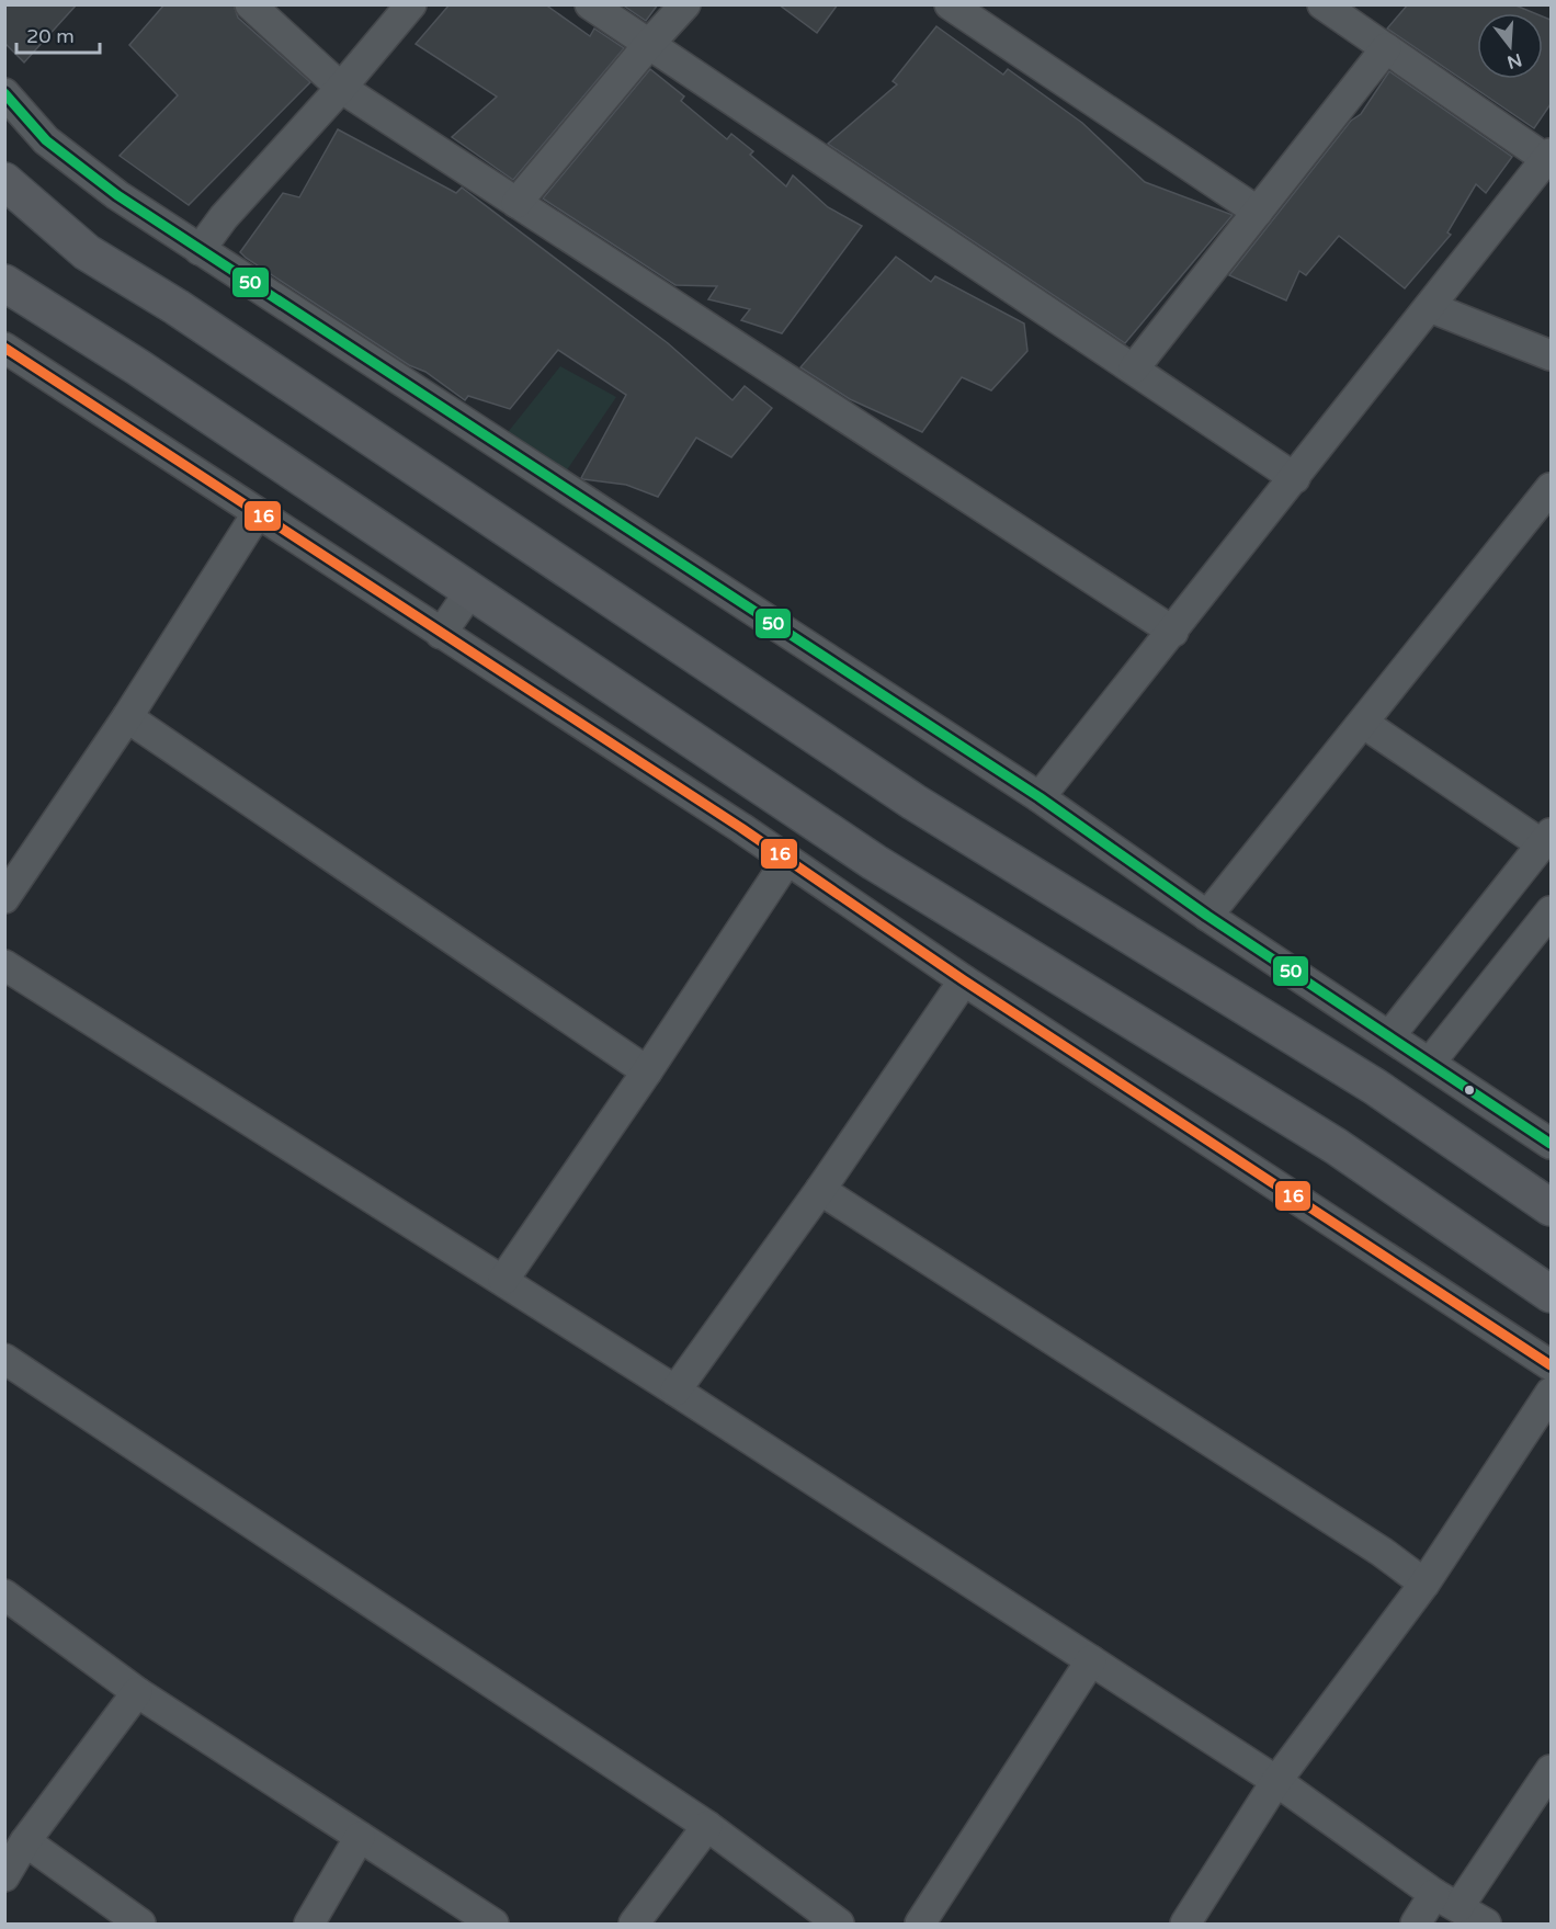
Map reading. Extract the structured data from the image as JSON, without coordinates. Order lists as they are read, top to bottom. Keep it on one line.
{"lines":["transit line 50","transit line 16"],"scale_bar":"20 m","north":"bottom"}
